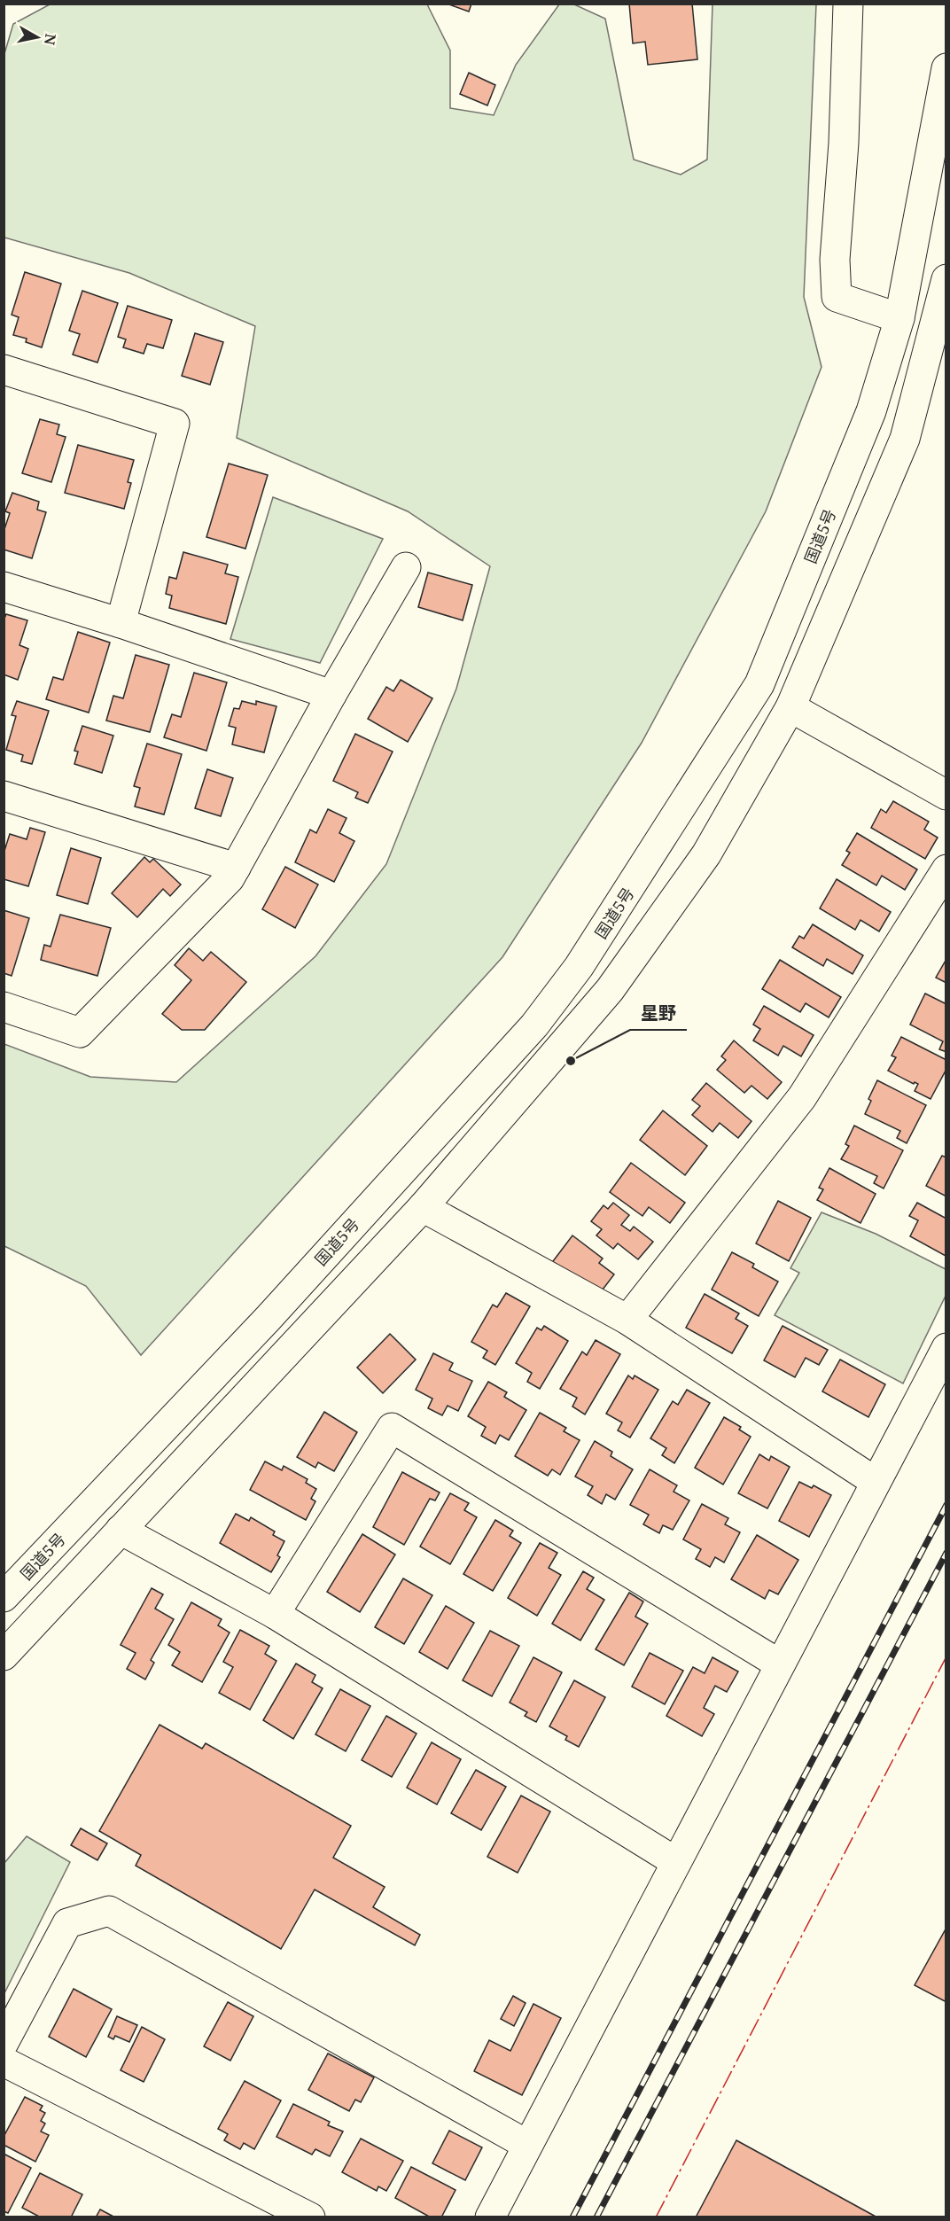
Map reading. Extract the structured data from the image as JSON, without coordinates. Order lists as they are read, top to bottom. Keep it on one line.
{"streets":{"main road":["国道5号"]},"places":["星野"],"north":"right"}
